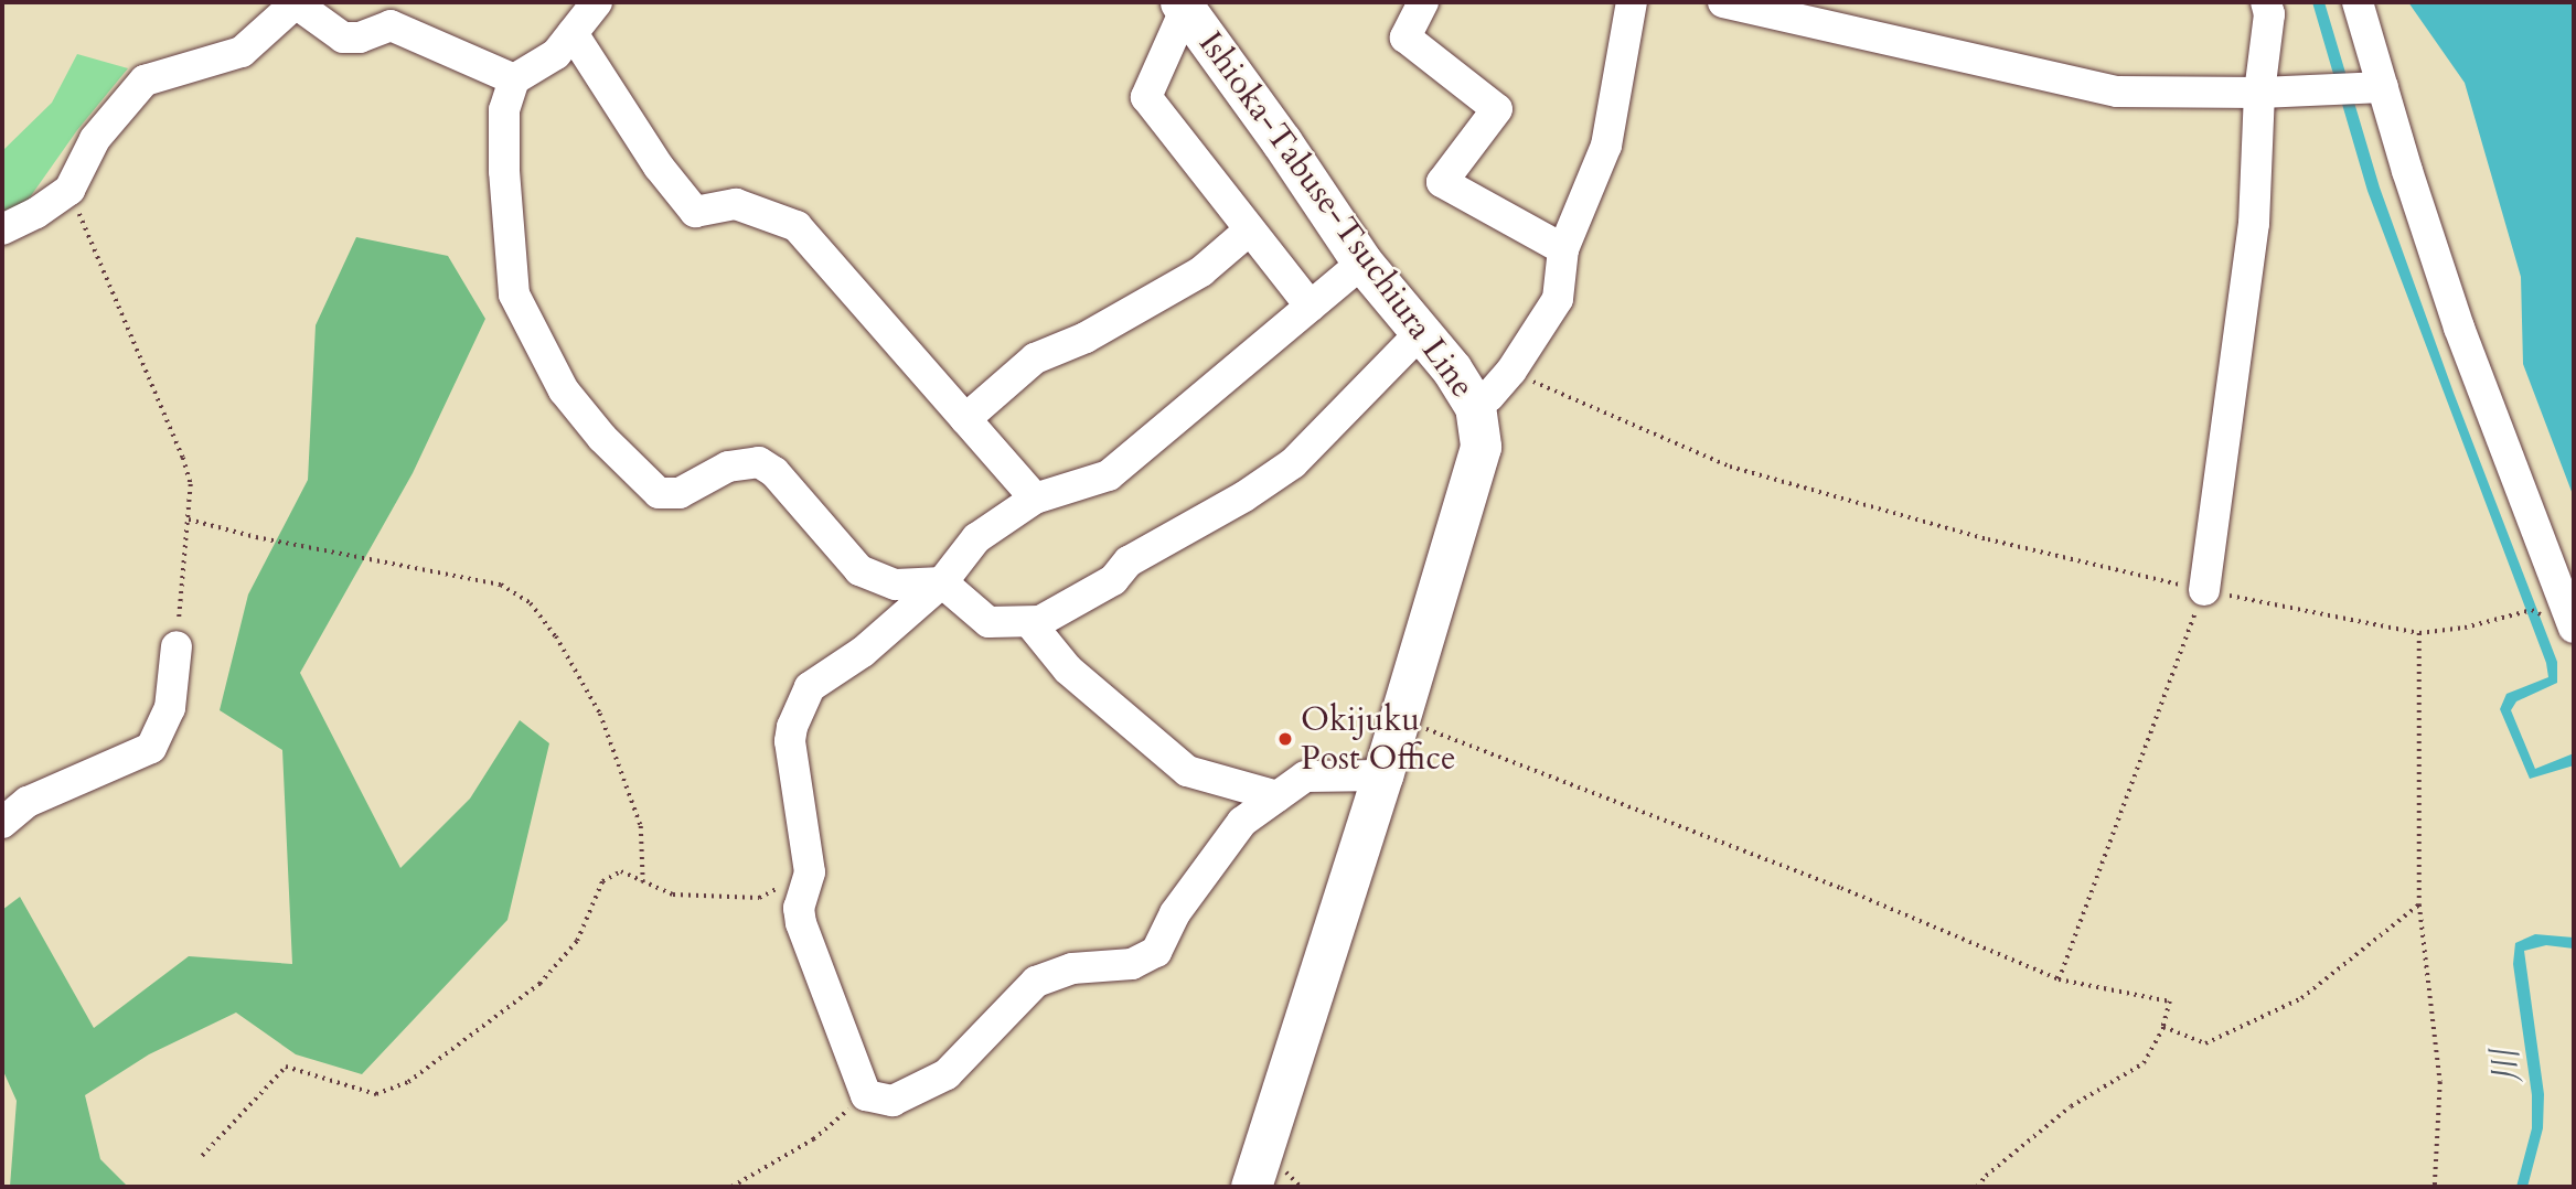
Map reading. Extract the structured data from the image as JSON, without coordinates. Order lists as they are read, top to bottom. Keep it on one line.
{"streets":{"main road":["Ishioka-Tabuse-Tsuchiura Line"]},"water":["川"],"places":["Okijuku Post Office"]}
